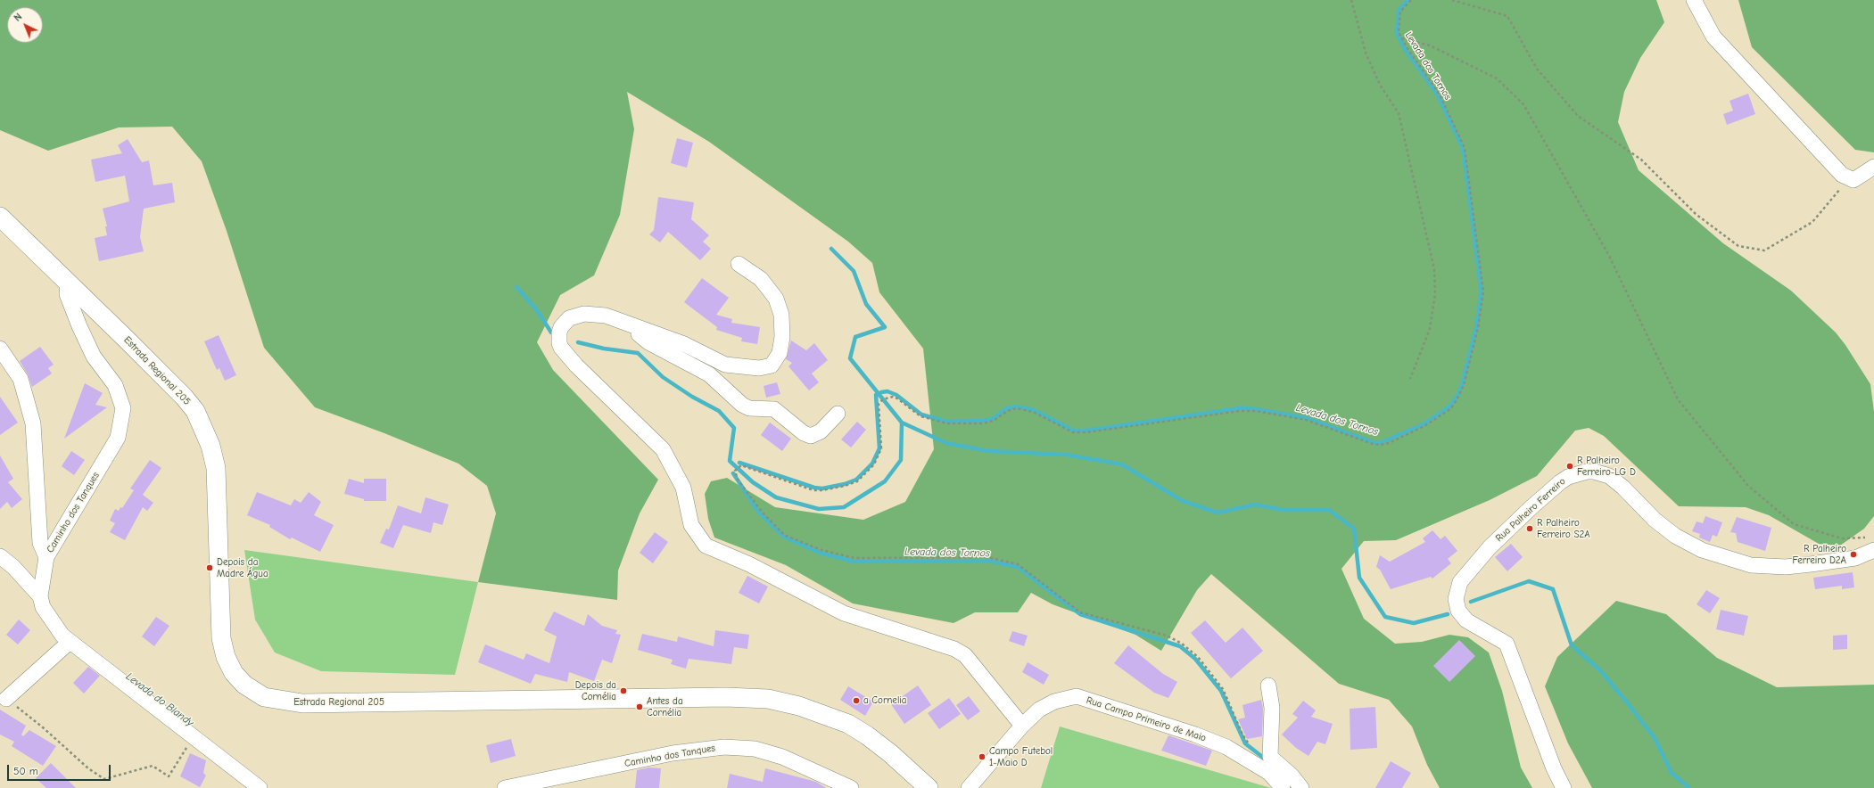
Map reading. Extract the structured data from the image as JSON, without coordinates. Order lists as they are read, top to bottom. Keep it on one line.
{"streets":{"main road":["Estrada Regional 205"],"street":["Rua Palheiro Ferreiro","Caminho dos Tanques","Rua Campo Primeiro de Maio"],"path":["Levada dos Tornos"]},"crossings":[["Estrada Regional 205","Caminho dos Tanques"]],"water":["Levada dos Tornos","Levada do Blandy"],"places":["R Palheiro Ferreiro-LG D","R Palheiro Ferreiro S2A","R Palheiro Ferreiro D2A","Depois da Madre Água","Depois da Cornélia","a Cornelia","Antes da Cornélia","Campo Futebol 1-Maio D"],"scale_bar":"50 m","north":"top left"}
